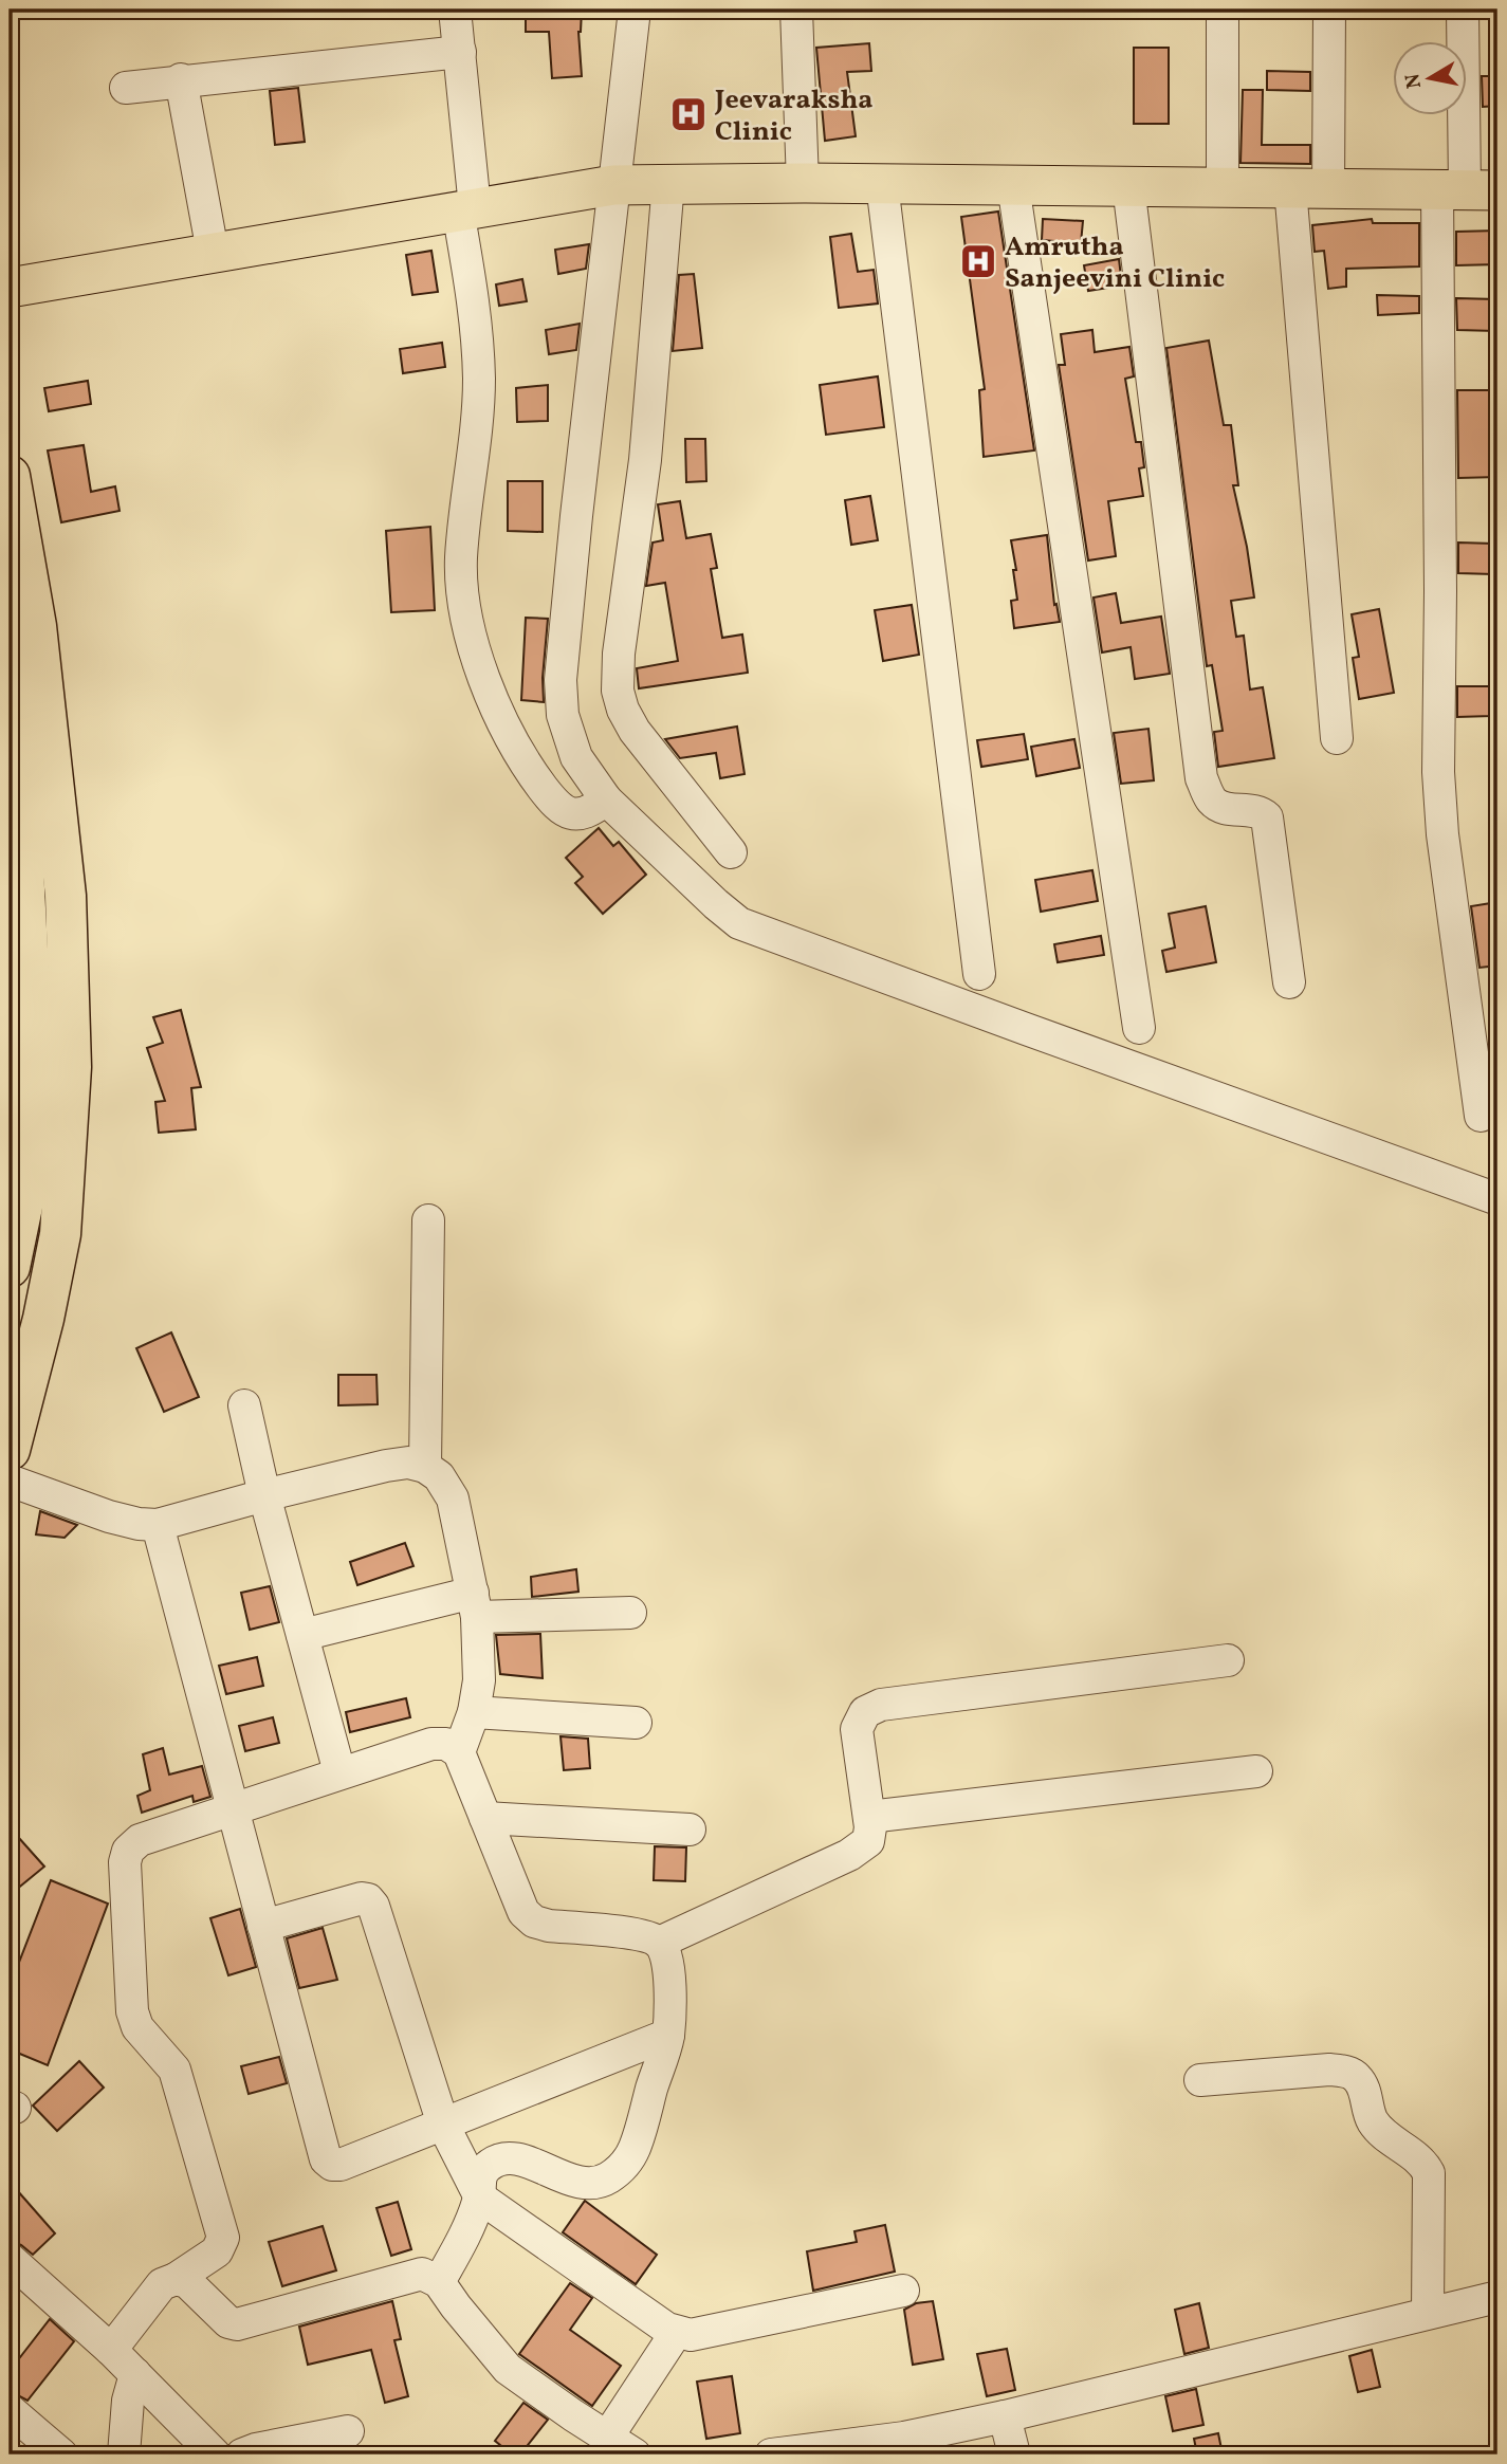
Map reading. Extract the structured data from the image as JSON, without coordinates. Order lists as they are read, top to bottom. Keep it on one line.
{"places":{"hospital":["Jeevaraksha Clinic","Amrutha Sanjeevini Clinic"]},"north":"left"}
